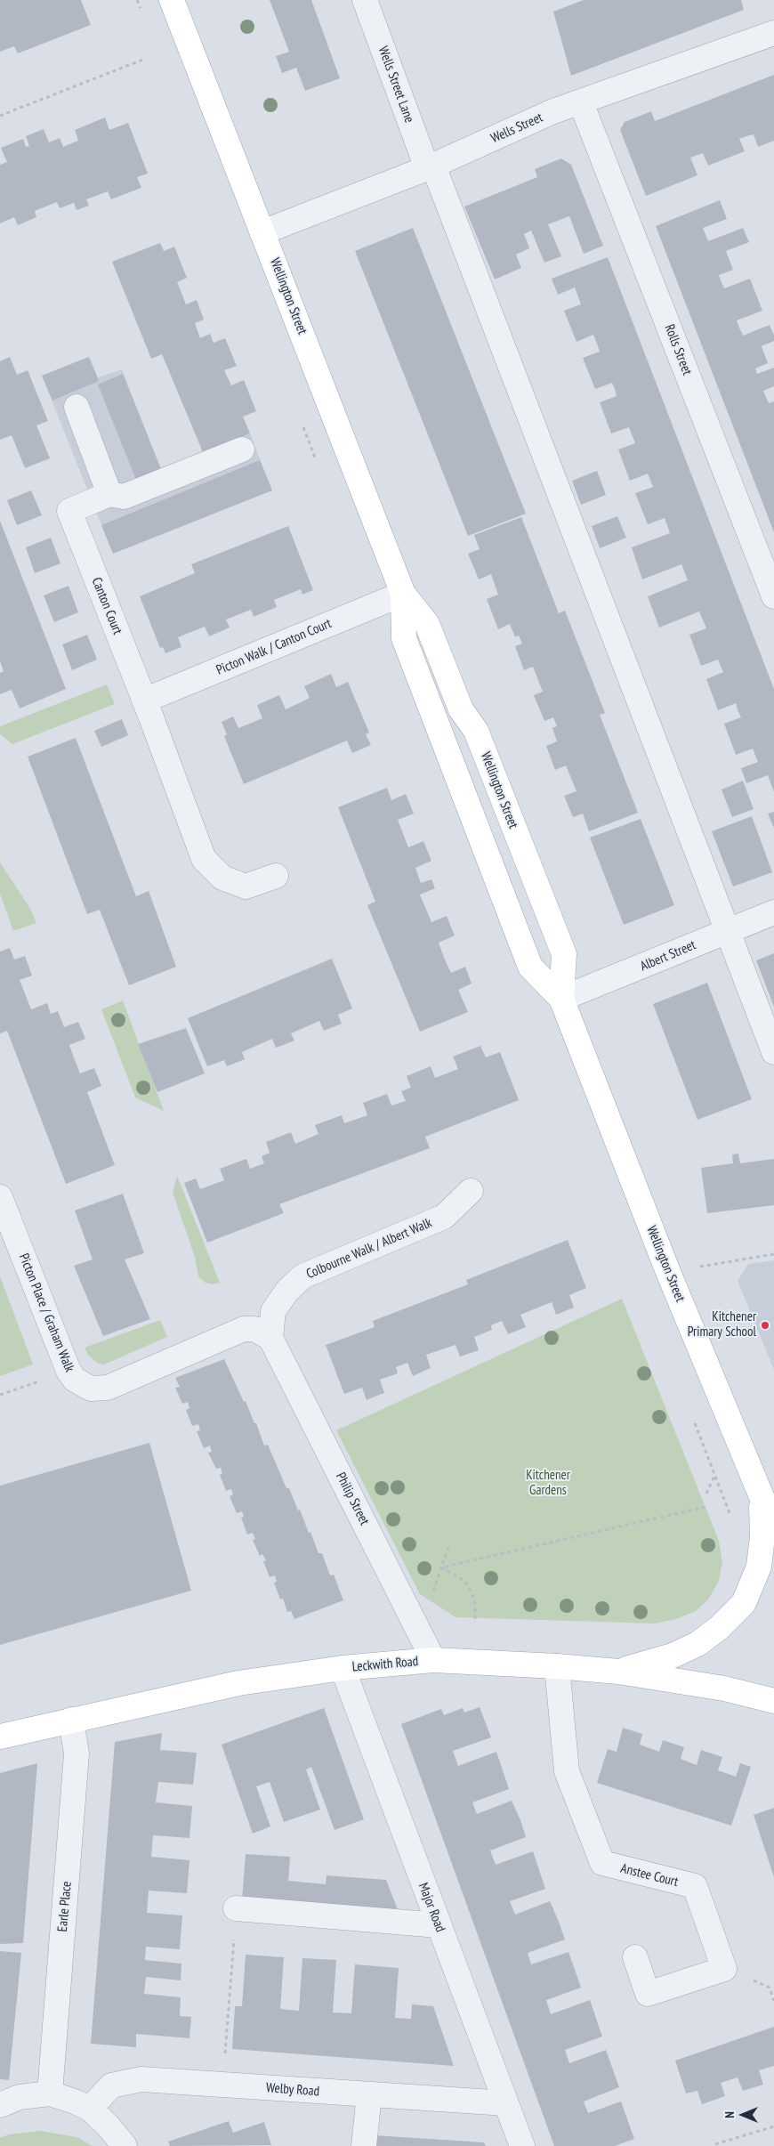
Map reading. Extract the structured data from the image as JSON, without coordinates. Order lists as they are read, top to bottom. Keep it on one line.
{"streets":{"main road":["Wellington Street","Leckwith Road"],"street":["Wells Street Lane","Wells Street","Rolls Street","Canton Court","Picton Walk / Canton Court","Albert Street","Colbourne Walk / Albert Walk","Picton Place / Graham Walk","Philip Street","Anstee Court","Earle Place","Major Road","Welby Road"]},"crossings":[["Wells Street Lane","Wells Street"],["Wells Street Lane","Albert Street"],["Wells Street","Wellington Street"],["Wells Street","Rolls Street"],["Wellington Street","Picton Walk / Canton Court"],["Wellington Street","Albert Street"],["Canton Court","Picton Walk / Canton Court"],["Colbourne Walk / Albert Walk","Picton Place / Graham Walk"],["Colbourne Walk / Albert Walk","Philip Street"],["Picton Place / Graham Walk","Philip Street"],["Philip Street","Leckwith Road"],["Leckwith Road","Anstee Court"],["Leckwith Road","Earle Place"],["Leckwith Road","Major Road"],["Major Road","Welby Road"]],"parks":["Kitchener Gardens"],"places":["Kitchener Primary School"],"north":"left"}
